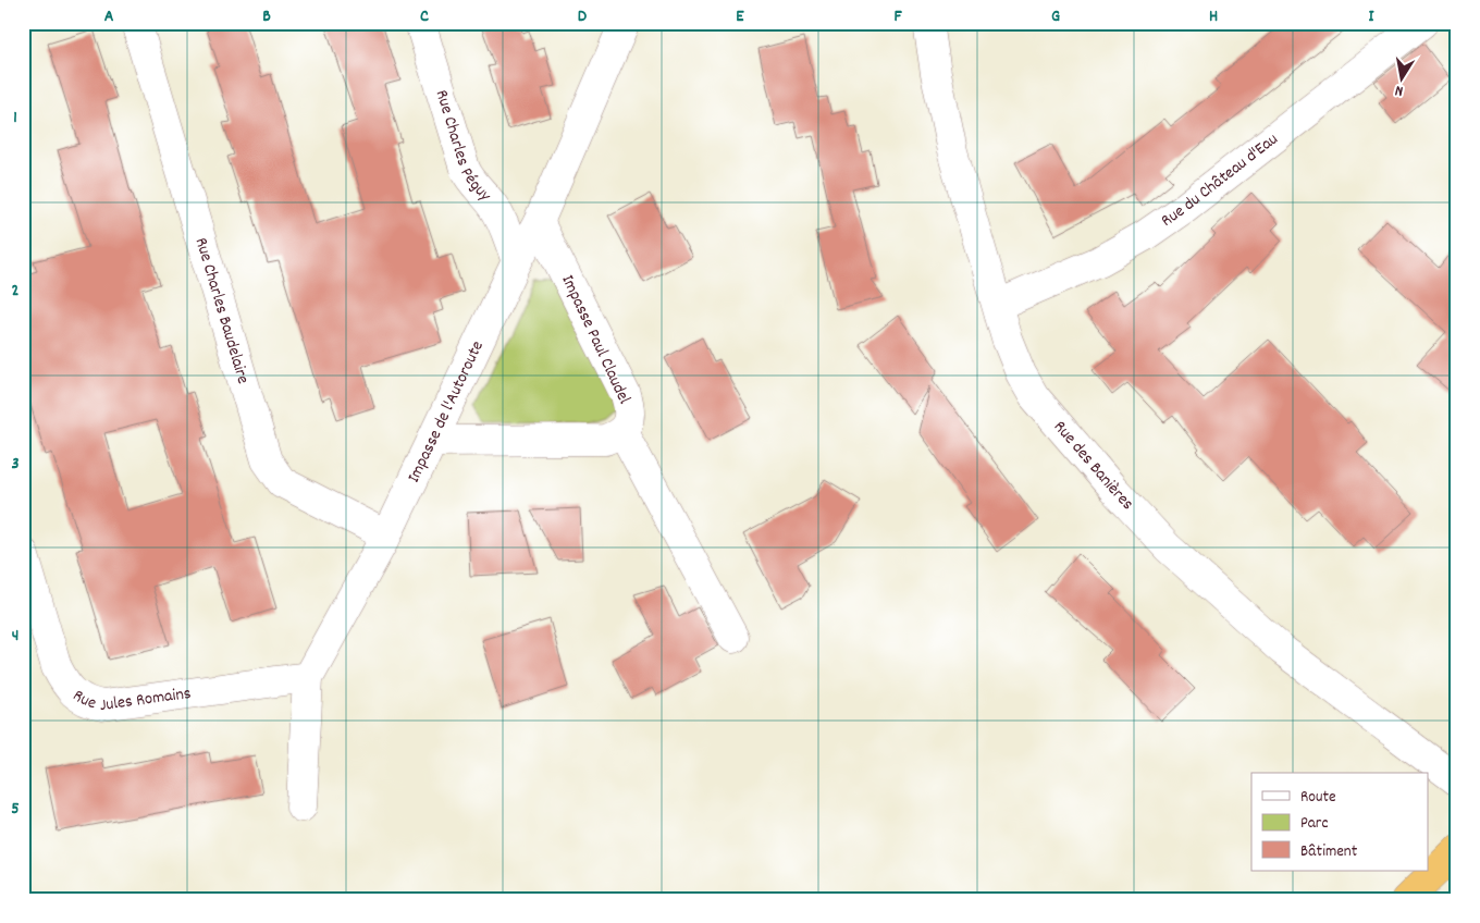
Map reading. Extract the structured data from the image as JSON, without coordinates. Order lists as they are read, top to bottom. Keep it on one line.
{"streets":{"street":["Rue Charles Péguy","Rue du Château d'Eau","Rue Charles Baudelaire","Impasse Paul Claudel","Impasse de l'Autoroute","Rue des Banières","Rue Jules Romains"]},"crossings":[["Rue Charles Péguy","Impasse de l'Autoroute"],["Rue du Château d'Eau","Rue des Banières"],["Rue Charles Baudelaire","Impasse de l'Autoroute"],["Impasse Paul Claudel","Impasse de l'Autoroute"],["Impasse de l'Autoroute","Rue Jules Romains"]],"legend":["Route","Parc","Bâtiment"],"north":"bottom","grid":{"columns":["A","B","C","D","E","F","G","H","I"],"rows":["1","2","3","4","5"]}}
